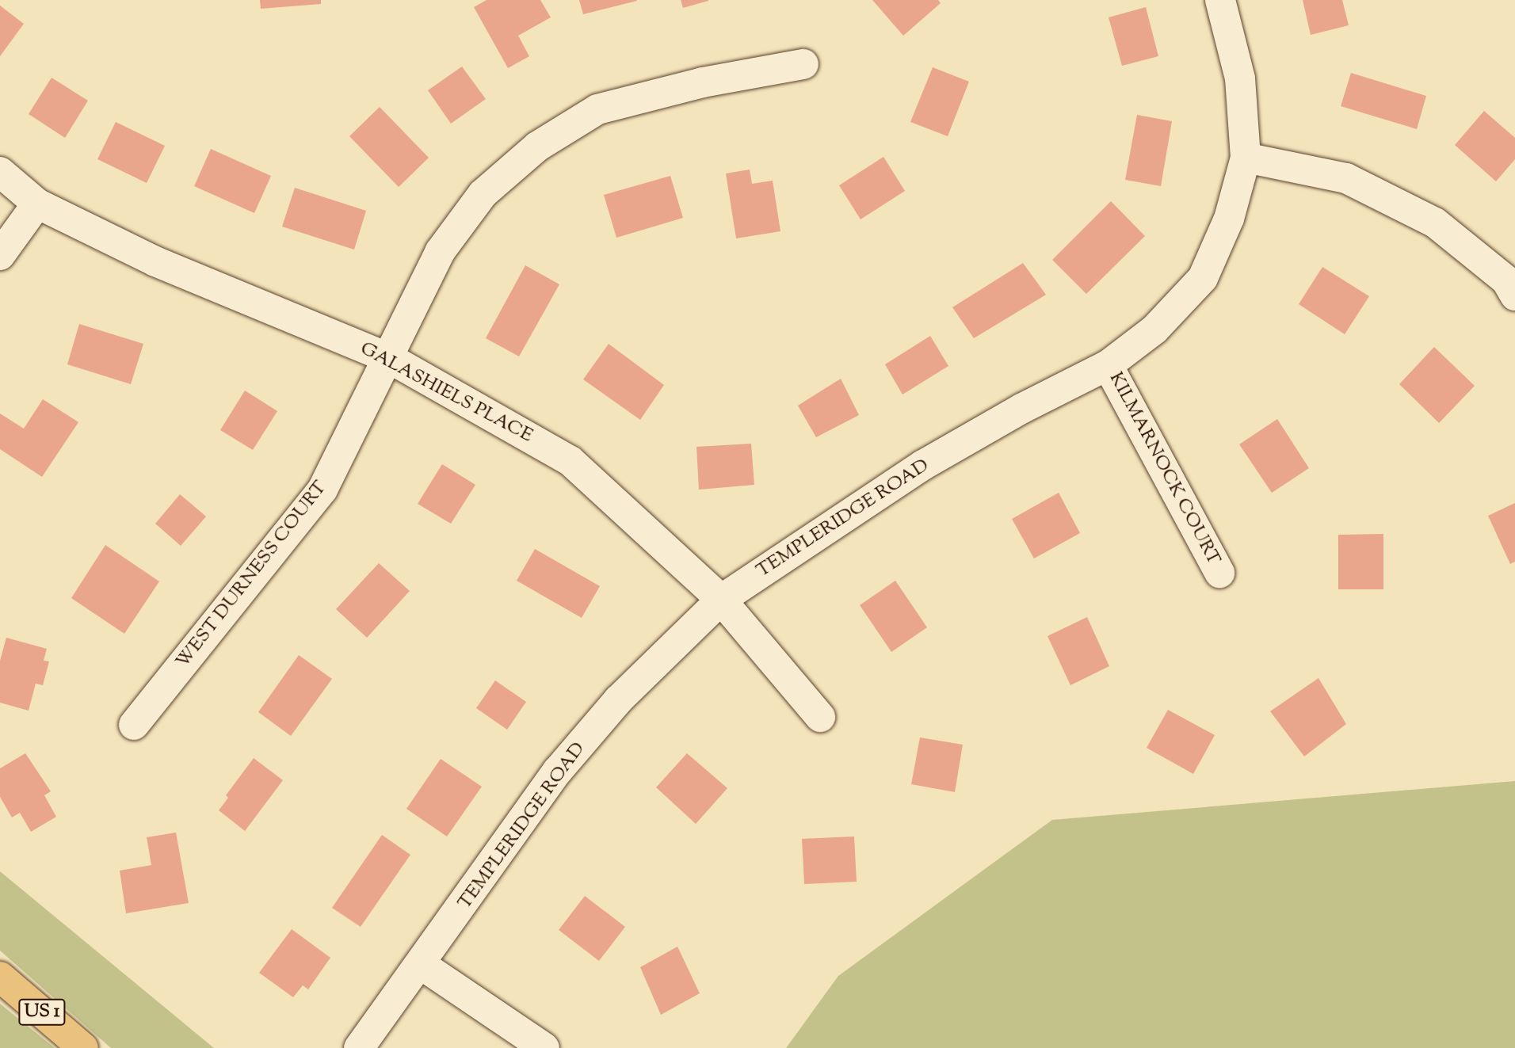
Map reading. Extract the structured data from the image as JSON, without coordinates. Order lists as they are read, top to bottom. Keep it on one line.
{"streets":{"highway":["US 1"],"street":["GALASHIELS PLACE","KILMARNOCK COURT","TEMPLERIDGE ROAD","WEST DURNESS COURT"]},"crossings":[["GALASHIELS PLACE","TEMPLERIDGE ROAD"],["GALASHIELS PLACE","WEST DURNESS COURT"],["KILMARNOCK COURT","TEMPLERIDGE ROAD"]]}
